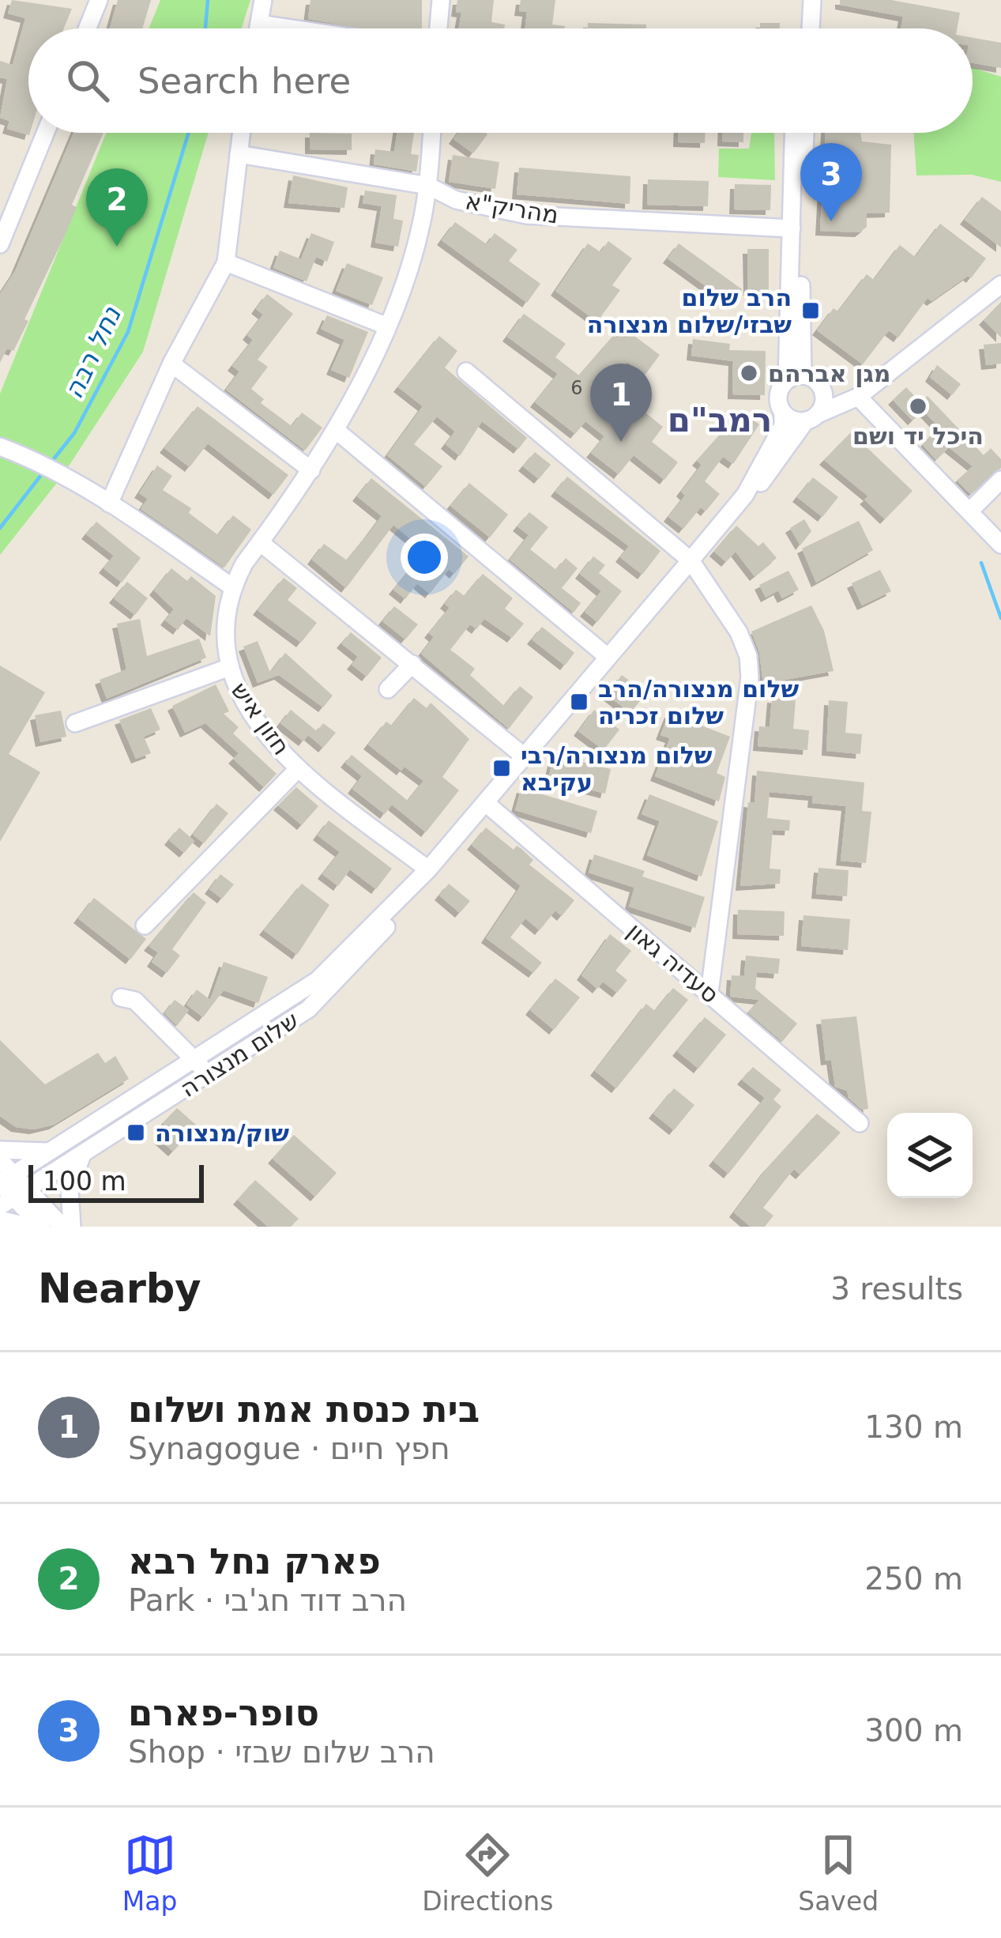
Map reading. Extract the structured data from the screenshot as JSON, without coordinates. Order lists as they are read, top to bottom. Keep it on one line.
{"streets":{"street":["מהריק\"א","חזון איש","סעדיה גאון","שלום מנצורה"]},"crossings":[["מהריק\"א","חזון איש"],["חזון איש","שלום מנצורה"],["סעדיה גאון","שלום מנצורה"]],"districts":["רמב\"ם"],"water":["נחל רבה"],"places":{"transit":["הרב שלום שבזי/שלום מנצורה","שלום מנצורה/הרב שלום זכריה","שלום מנצורה/רבי עקיבא","שוק/מנצורה"],"other":["מגן אברהם","היכל יד ושם"]},"house_numbers":["6"],"scale_bar":"100 m","page":{"search":"Search here","pins":["3","2","1"],"scale":"100 m","heading":["Nearby","3 results"],"list":[{"mark":"1","name":"בית כנסת אמת ושלום","note":"Synagogue · חפץ חיים","value":"130 m"},{"mark":"2","name":"פארק נחל רבא","note":"Park · הרב דוד חג'בי","value":"250 m"},{"mark":"3","name":"סופר-פארם","note":"Shop · הרב שלום שבזי","value":"300 m"}],"nav":["Map","Directions","Saved"]}}
